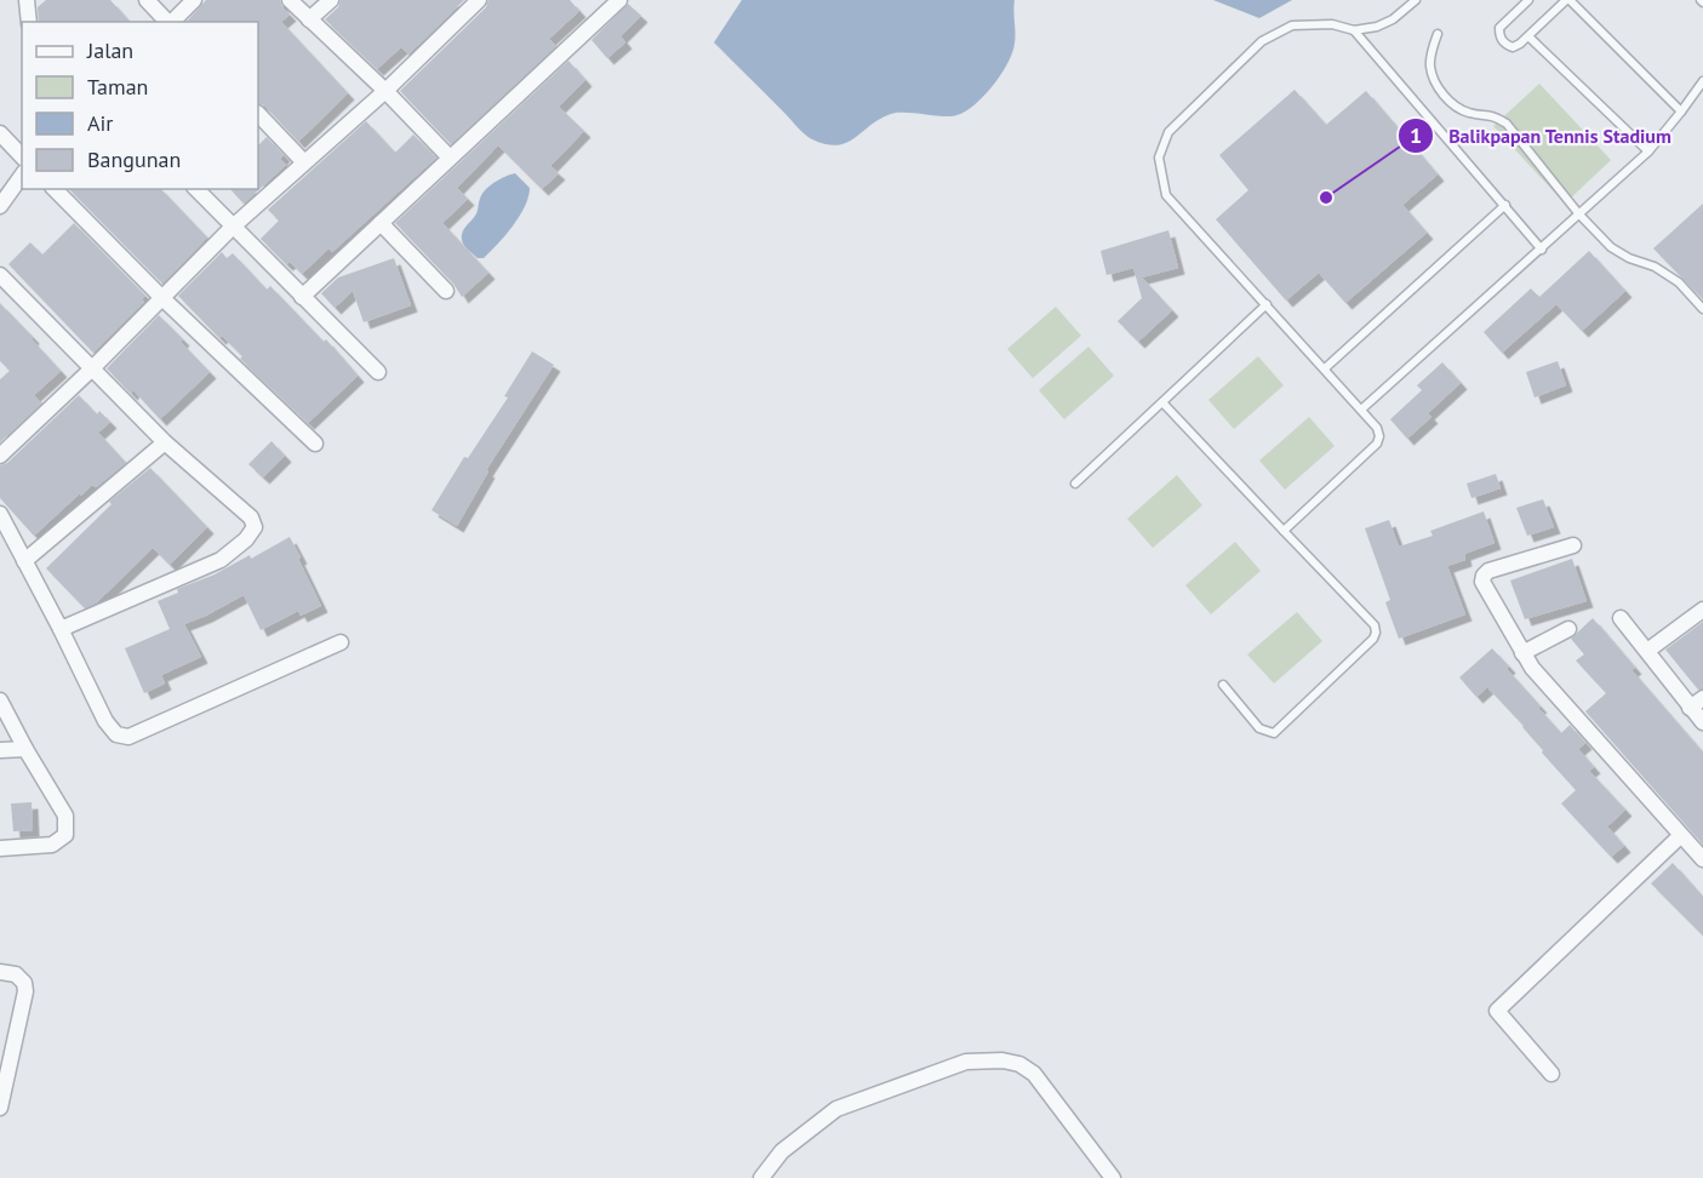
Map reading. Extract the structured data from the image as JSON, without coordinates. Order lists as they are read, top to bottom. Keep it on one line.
{"places":["Balikpapan Tennis Stadium"],"legend":["Jalan","Taman","Air","Bangunan"]}
